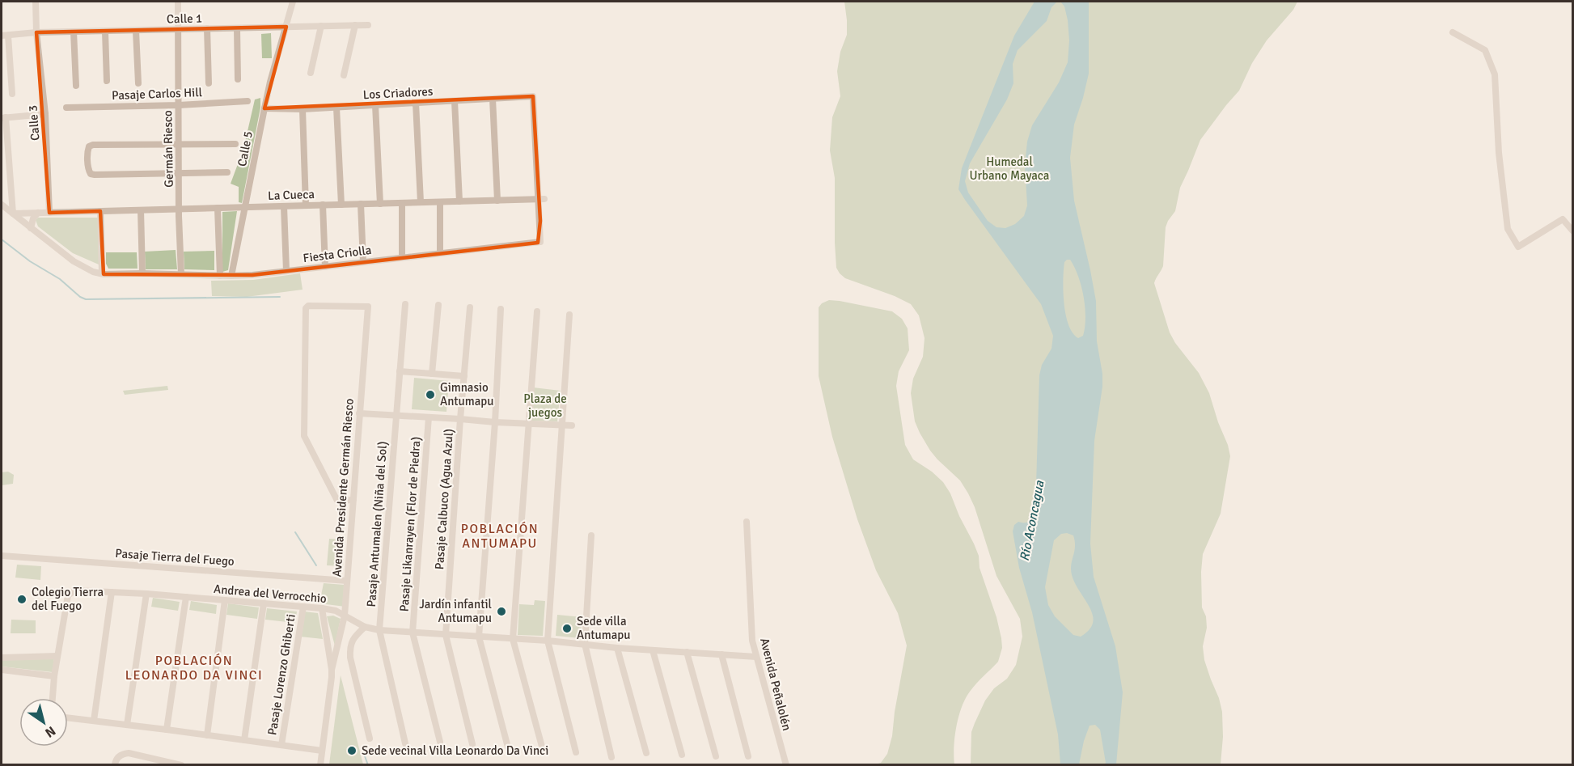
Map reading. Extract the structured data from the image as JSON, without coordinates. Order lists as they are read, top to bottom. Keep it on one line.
{"streets":{"street":["Calle 1","Los Criadores","Pasaje Carlos Hill","Calle 3","Germán Riesco","Calle 5","La Cueca","Fiesta Criolla","Avenida Presidente Germán Riesco","Pasaje Calbuco (Agua Azul)","Pasaje Antumalen (Niña del Sol)","Pasaje Likanrayen (Flor de Piedra)","Pasaje Tierra del Fuego","Andrea del Verrocchio","Pasaje Lorenzo Ghiberti","Avenida Peñalolén"]},"crossings":[["Calle 1","Calle 3"],["Calle 1","Germán Riesco"],["Calle 1","Calle 5"],["Los Criadores","Calle 5"],["Los Criadores","La Cueca"],["Los Criadores","Fiesta Criolla"],["Pasaje Carlos Hill","Germán Riesco"],["Calle 3","La Cueca"],["Germán Riesco","La Cueca"],["Germán Riesco","Fiesta Criolla"],["Calle 5","La Cueca"],["Calle 5","Fiesta Criolla"],["La Cueca","Fiesta Criolla"],["Avenida Presidente Germán Riesco","Pasaje Tierra del Fuego"],["Avenida Presidente Germán Riesco","Andrea del Verrocchio"],["Pasaje Calbuco (Agua Azul)","Andrea del Verrocchio"],["Pasaje Antumalen (Niña del Sol)","Andrea del Verrocchio"],["Pasaje Likanrayen (Flor de Piedra)","Andrea del Verrocchio"],["Andrea del Verrocchio","Pasaje Lorenzo Ghiberti"],["Andrea del Verrocchio","Avenida Peñalolén"]],"districts":["POBLACIÓN ANTUMAPU","POBLACIÓN LEONARDO DA VINCI"],"water":["Río Aconcagua"],"parks":["Humedal Urbano Mayaca","Plaza de juegos"],"places":["Gimnasio Antumapu","Colegio Tierra del Fuego","Jardín infantil Antumapu","Sede villa Antumapu","Sede vecinal Villa Leonardo Da Vinci"],"north":"bottom right"}
